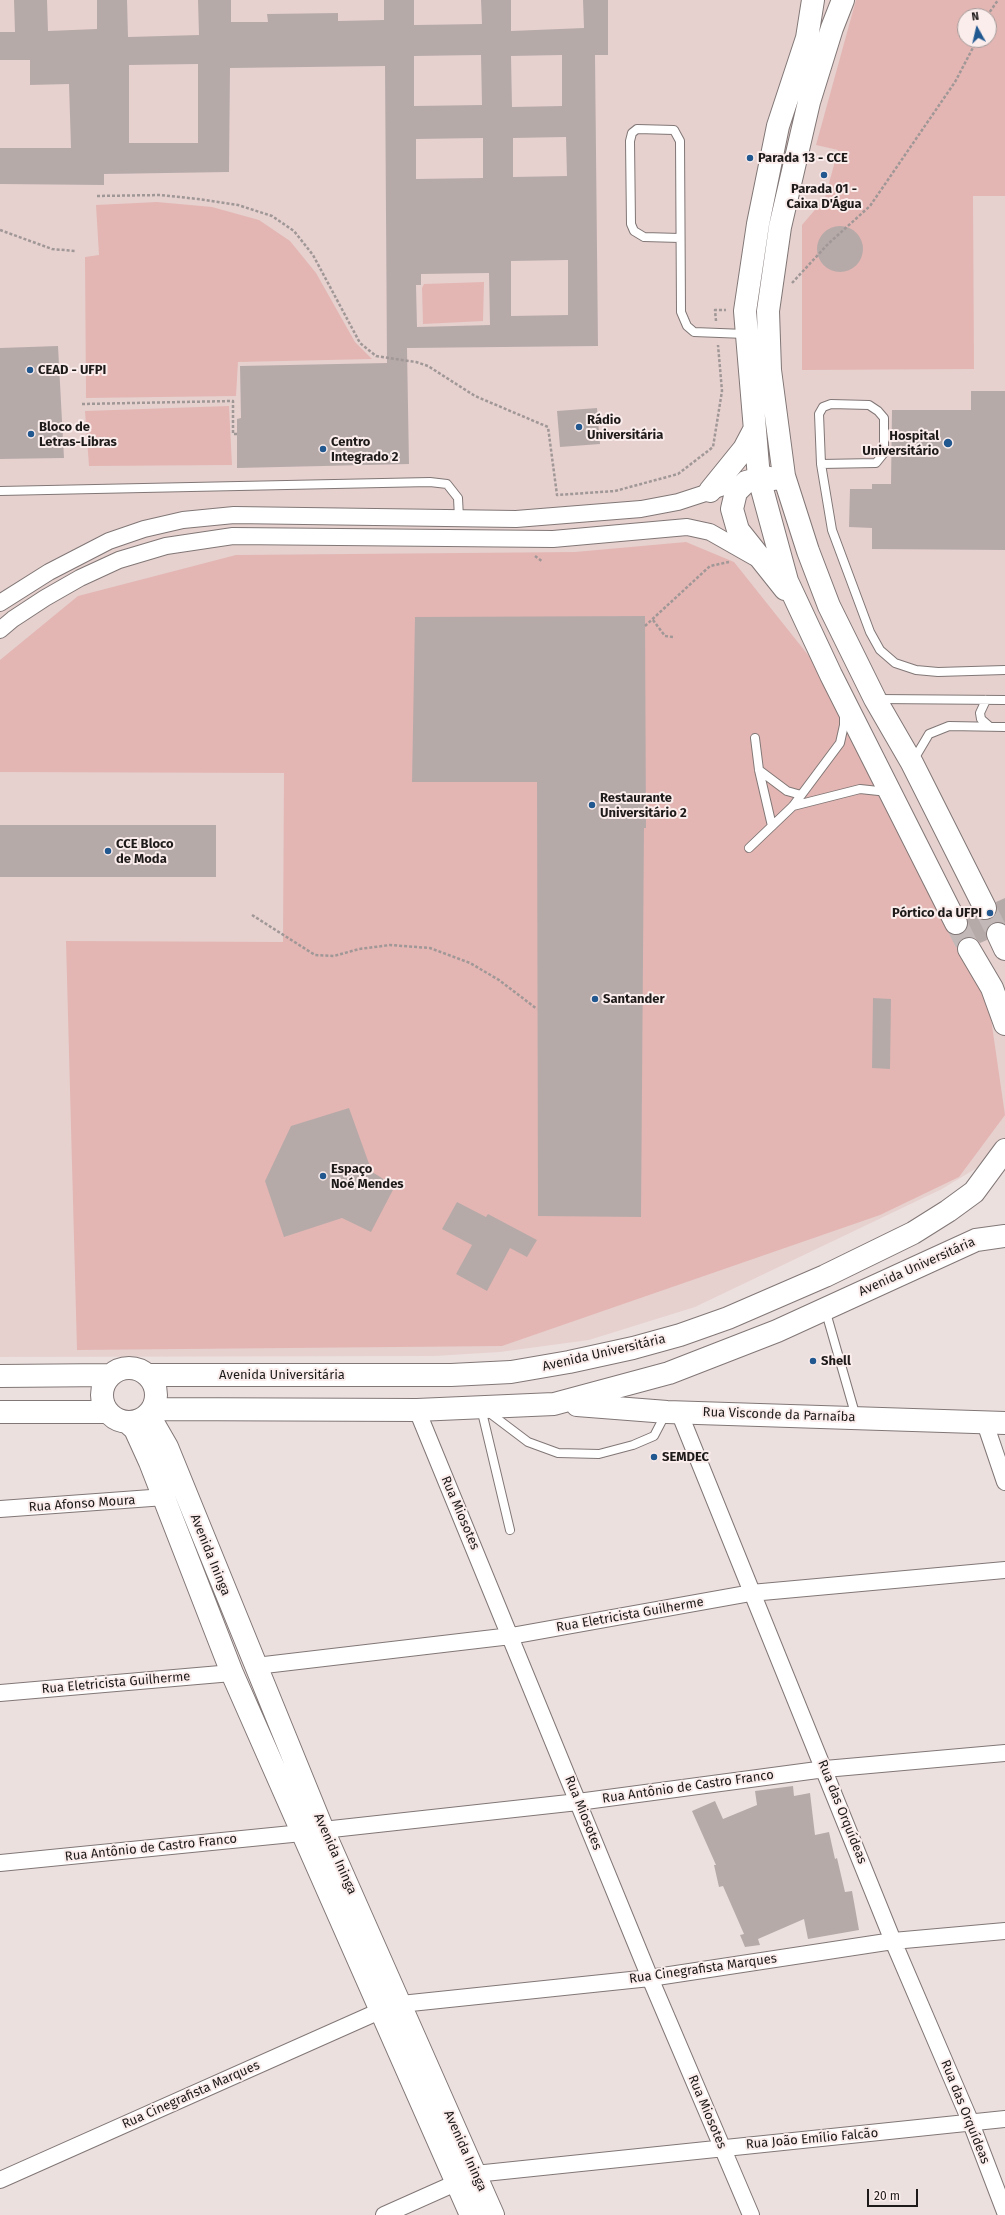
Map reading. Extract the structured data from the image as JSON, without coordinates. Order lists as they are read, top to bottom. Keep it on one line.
{"streets":{"main road":["Avenida Universitária","Rua Visconde da Parnaíba","Avenida Ininga"],"street":["Rua Afonso Moura","Rua Miosotes","Rua Eletricista Guilherme","Rua Antônio de Castro Franco","Rua das Orquídeas","Rua Cinegrafista Marques","Rua João Emílio Falcão"]},"crossings":[["Avenida Universitária","Rua Visconde da Parnaíba"],["Avenida Universitária","Rua Miosotes"],["Rua Visconde da Parnaíba","Rua das Orquídeas"],["Rua Afonso Moura","Avenida Ininga"],["Rua Miosotes","Rua Eletricista Guilherme"],["Rua Miosotes","Rua Antônio de Castro Franco"],["Rua Miosotes","Rua Cinegrafista Marques"],["Rua Miosotes","Rua João Emílio Falcão"],["Avenida Ininga","Rua Eletricista Guilherme"],["Avenida Ininga","Rua Antônio de Castro Franco"],["Avenida Ininga","Rua Cinegrafista Marques"],["Avenida Ininga","Rua João Emílio Falcão"],["Rua Eletricista Guilherme","Rua das Orquídeas"],["Rua Antônio de Castro Franco","Rua das Orquídeas"],["Rua das Orquídeas","Rua Cinegrafista Marques"],["Rua das Orquídeas","Rua João Emílio Falcão"]],"places":["Parada 13 - CCE","Parada 01 - Caixa D'Água","CEAD - UFPI","Rádio Universitária","Bloco de Letras-Libras","Hospital Universitário","Centro Integrado 2","Restaurante Universitário 2","CCE Bloco de Moda","Pórtico da UFPI","Santander","Espaço Noé Mendes","Shell","SEMDEC"],"scale_bar":"20 m","north":"top"}
